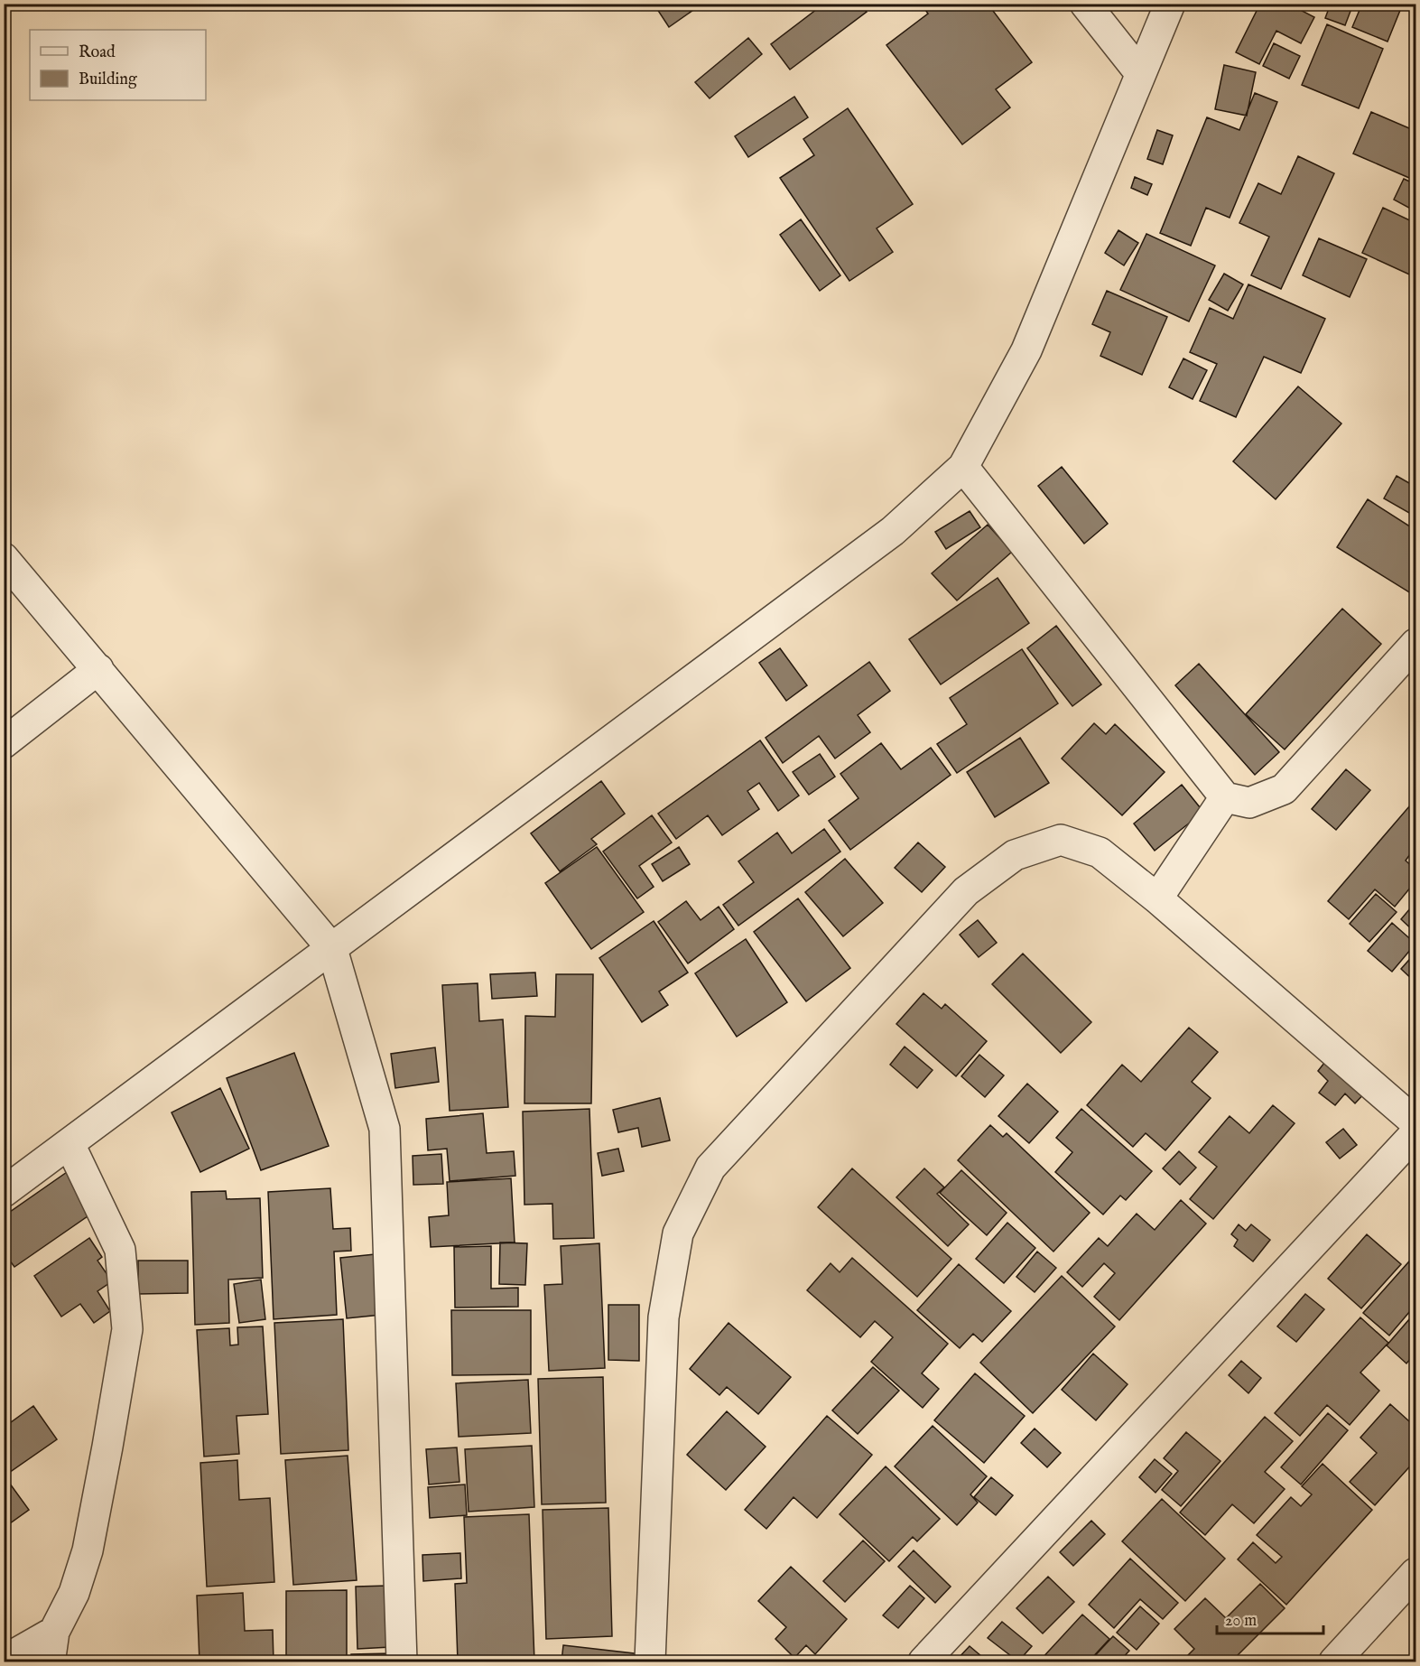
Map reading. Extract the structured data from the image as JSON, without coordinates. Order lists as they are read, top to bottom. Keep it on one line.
{"legend":["Road","Building"],"scale_bar":"20 m"}
